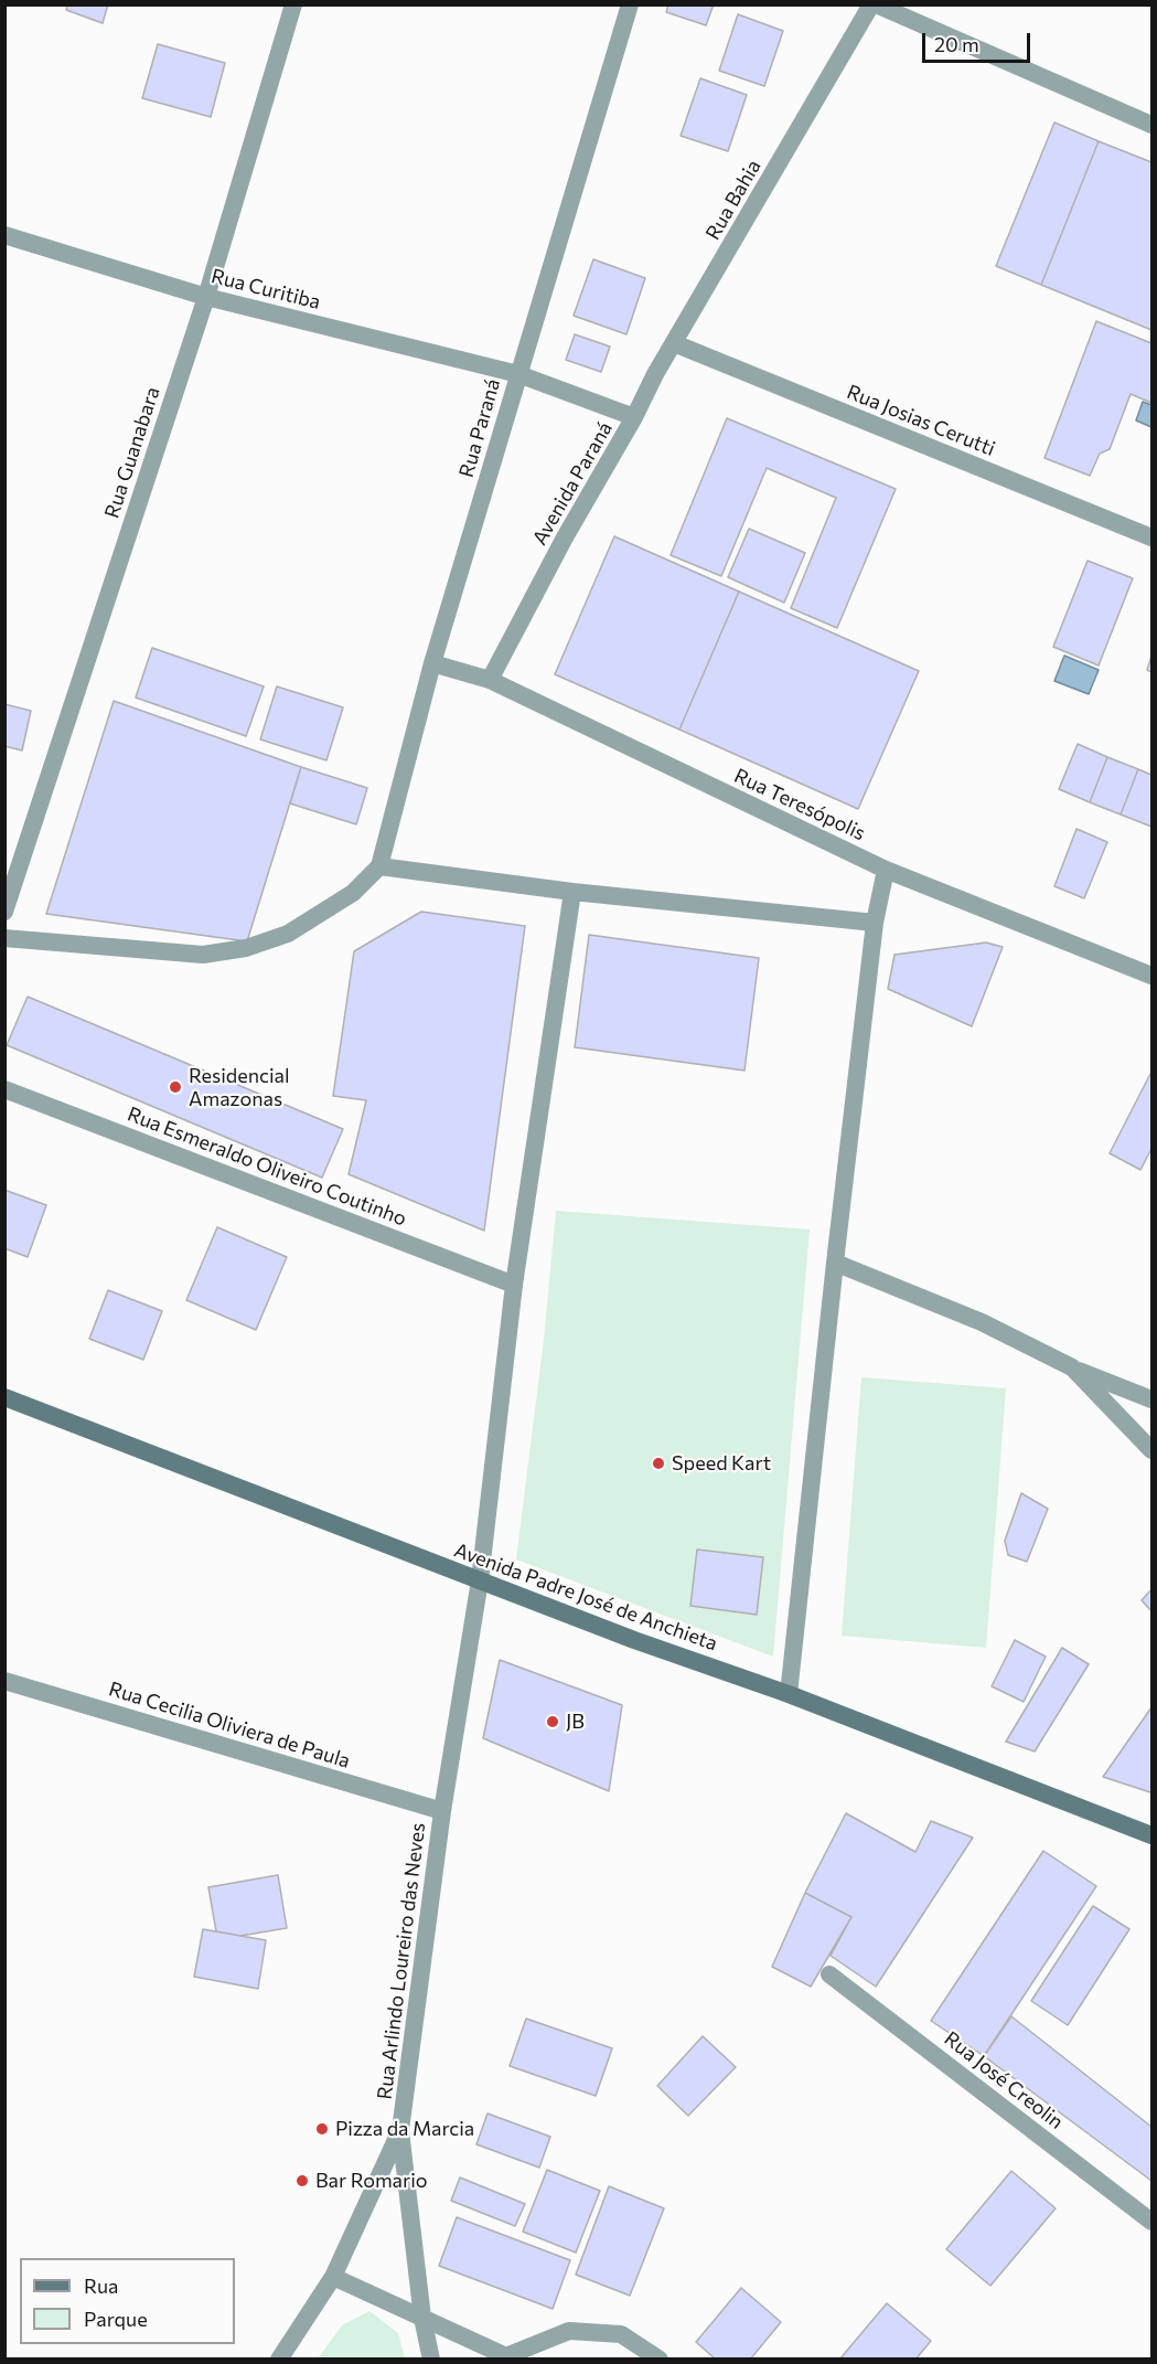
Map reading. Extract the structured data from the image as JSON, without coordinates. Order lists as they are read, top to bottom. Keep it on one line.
{"streets":{"main road":["Avenida Padre José de Anchieta"],"street":["Rua Bahia","Rua Curitiba","Rua Josias Cerutti","Rua Paraná","Rua Guanabara","Avenida Paraná","Rua Teresópolis","Rua Esmeraldo Oliveiro Coutinho","Rua Cecilia Oliviera de Paula","Rua Arlindo Loureiro das Neves","Rua José Creolin"]},"crossings":[["Rua Bahia","Rua Josias Cerutti"],["Rua Bahia","Avenida Paraná"],["Rua Curitiba","Rua Paraná"],["Rua Curitiba","Rua Guanabara"],["Rua Curitiba","Avenida Paraná"],["Rua Paraná","Avenida Paraná"],["Rua Paraná","Rua Teresópolis"],["Avenida Paraná","Rua Teresópolis"],["Avenida Padre José de Anchieta","Rua Arlindo Loureiro das Neves"],["Rua Cecilia Oliviera de Paula","Rua Arlindo Loureiro das Neves"]],"places":["Residencial Amazonas","Speed Kart","JB","Pizza da Marcia","Bar Romario"],"legend":["Rua","Parque"],"scale_bar":"20 m"}
